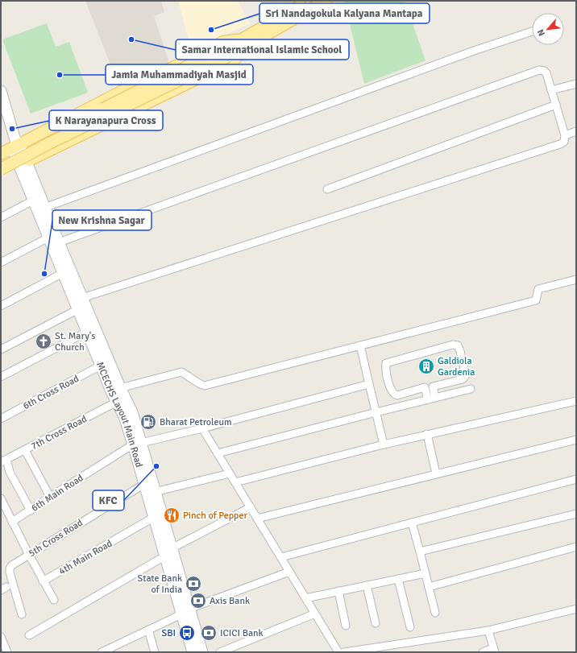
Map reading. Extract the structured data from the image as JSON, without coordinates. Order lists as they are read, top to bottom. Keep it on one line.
{"streets":{"main road":["MCECHS Layout Main Road"],"street":["6th Cross Road","7th Cross Road","6th Main Road","5th Cross Road","4th Main Road"]},"crossings":[["6th Cross Road","MCECHS Layout Main Road"],["MCECHS Layout Main Road","7th Cross Road"],["MCECHS Layout Main Road","6th Main Road"],["MCECHS Layout Main Road","5th Cross Road"],["MCECHS Layout Main Road","4th Main Road"]],"places":{"other":["Sri Nandagokula Kalyana Mantapa","Samar International Islamic School","Jamia Muhammadiyah Masjid","K Narayanapura Cross","New Krishna Sagar","KFC"],"church":["St. Mary's Church"],"building":["Galdiola Gardenia"],"fuel station":["Bharat Petroleum"],"restaurant":["Pinch of Pepper"],"bank":["State Bank of India","Axis Bank","ICICI Bank"],"bus stop":["SBI"]},"north":"bottom left"}
